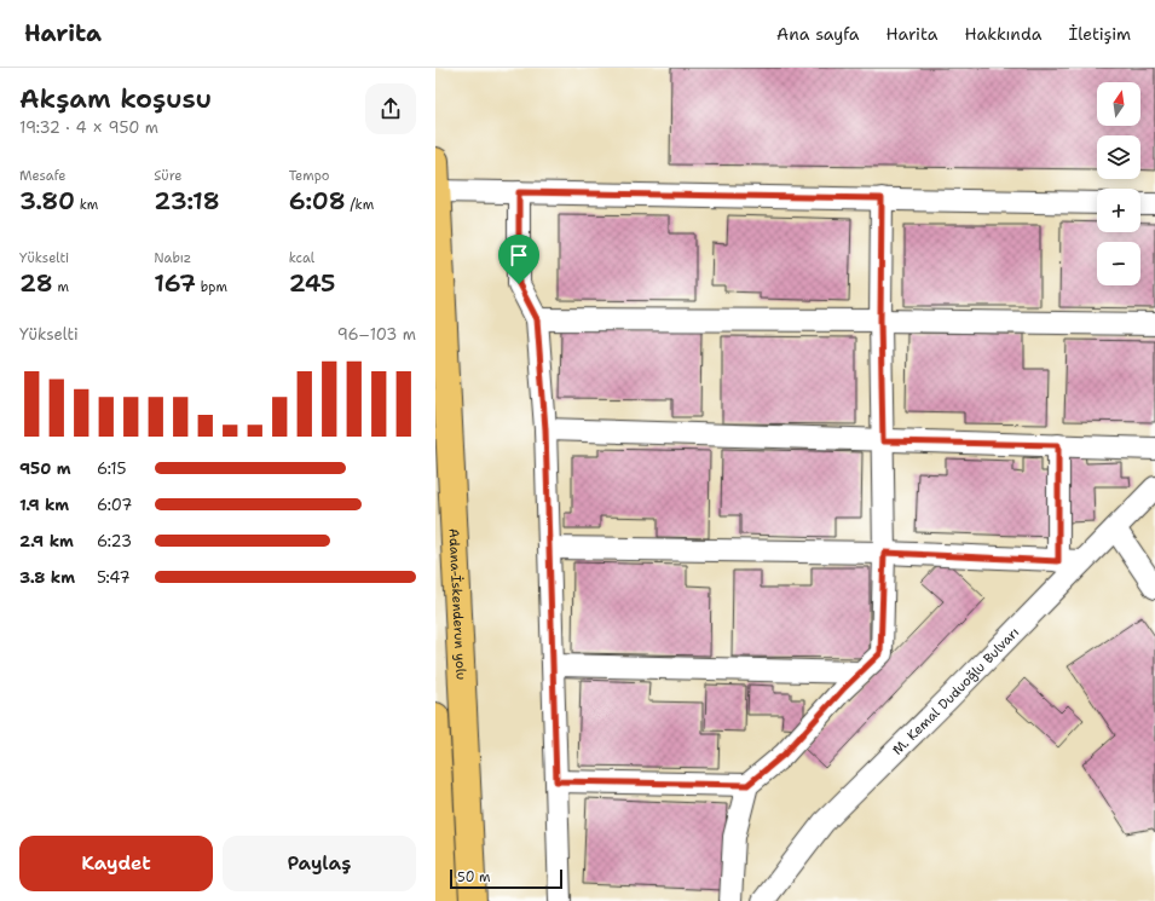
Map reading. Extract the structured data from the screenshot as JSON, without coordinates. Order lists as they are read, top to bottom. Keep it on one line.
{"streets":{"highway":["Adana-İskenderun yolu"],"street":["M. Kemal Duduoğlu Bulvarı"]},"scale_bar":"50 m","north":"top","page":{"header":"Harita","nav":["Ana sayfa","Harita","Hakkında","İletişim"],"heading":["Akşam koşusu","19:32 · 4 × 950 m"],"map_buttons":["+","−"],"stats":[["Mesafe","3.80 km"],["Süre","23:18"],["Tempo","6:08 /km"],["Yükselti","28 m"],["Nabız","167 bpm"],["kcal","245"]],"chart":["Yükselti","96–103 m"],"list":[{"name":"950 m","note":"6:15"},{"name":"1.9 km","note":"6:07"},{"name":"2.9 km","note":"6:23"},{"name":"3.8 km","note":"5:47"}],"buttons":["Kaydet","Paylaş"],"scale":"50 m"}}
